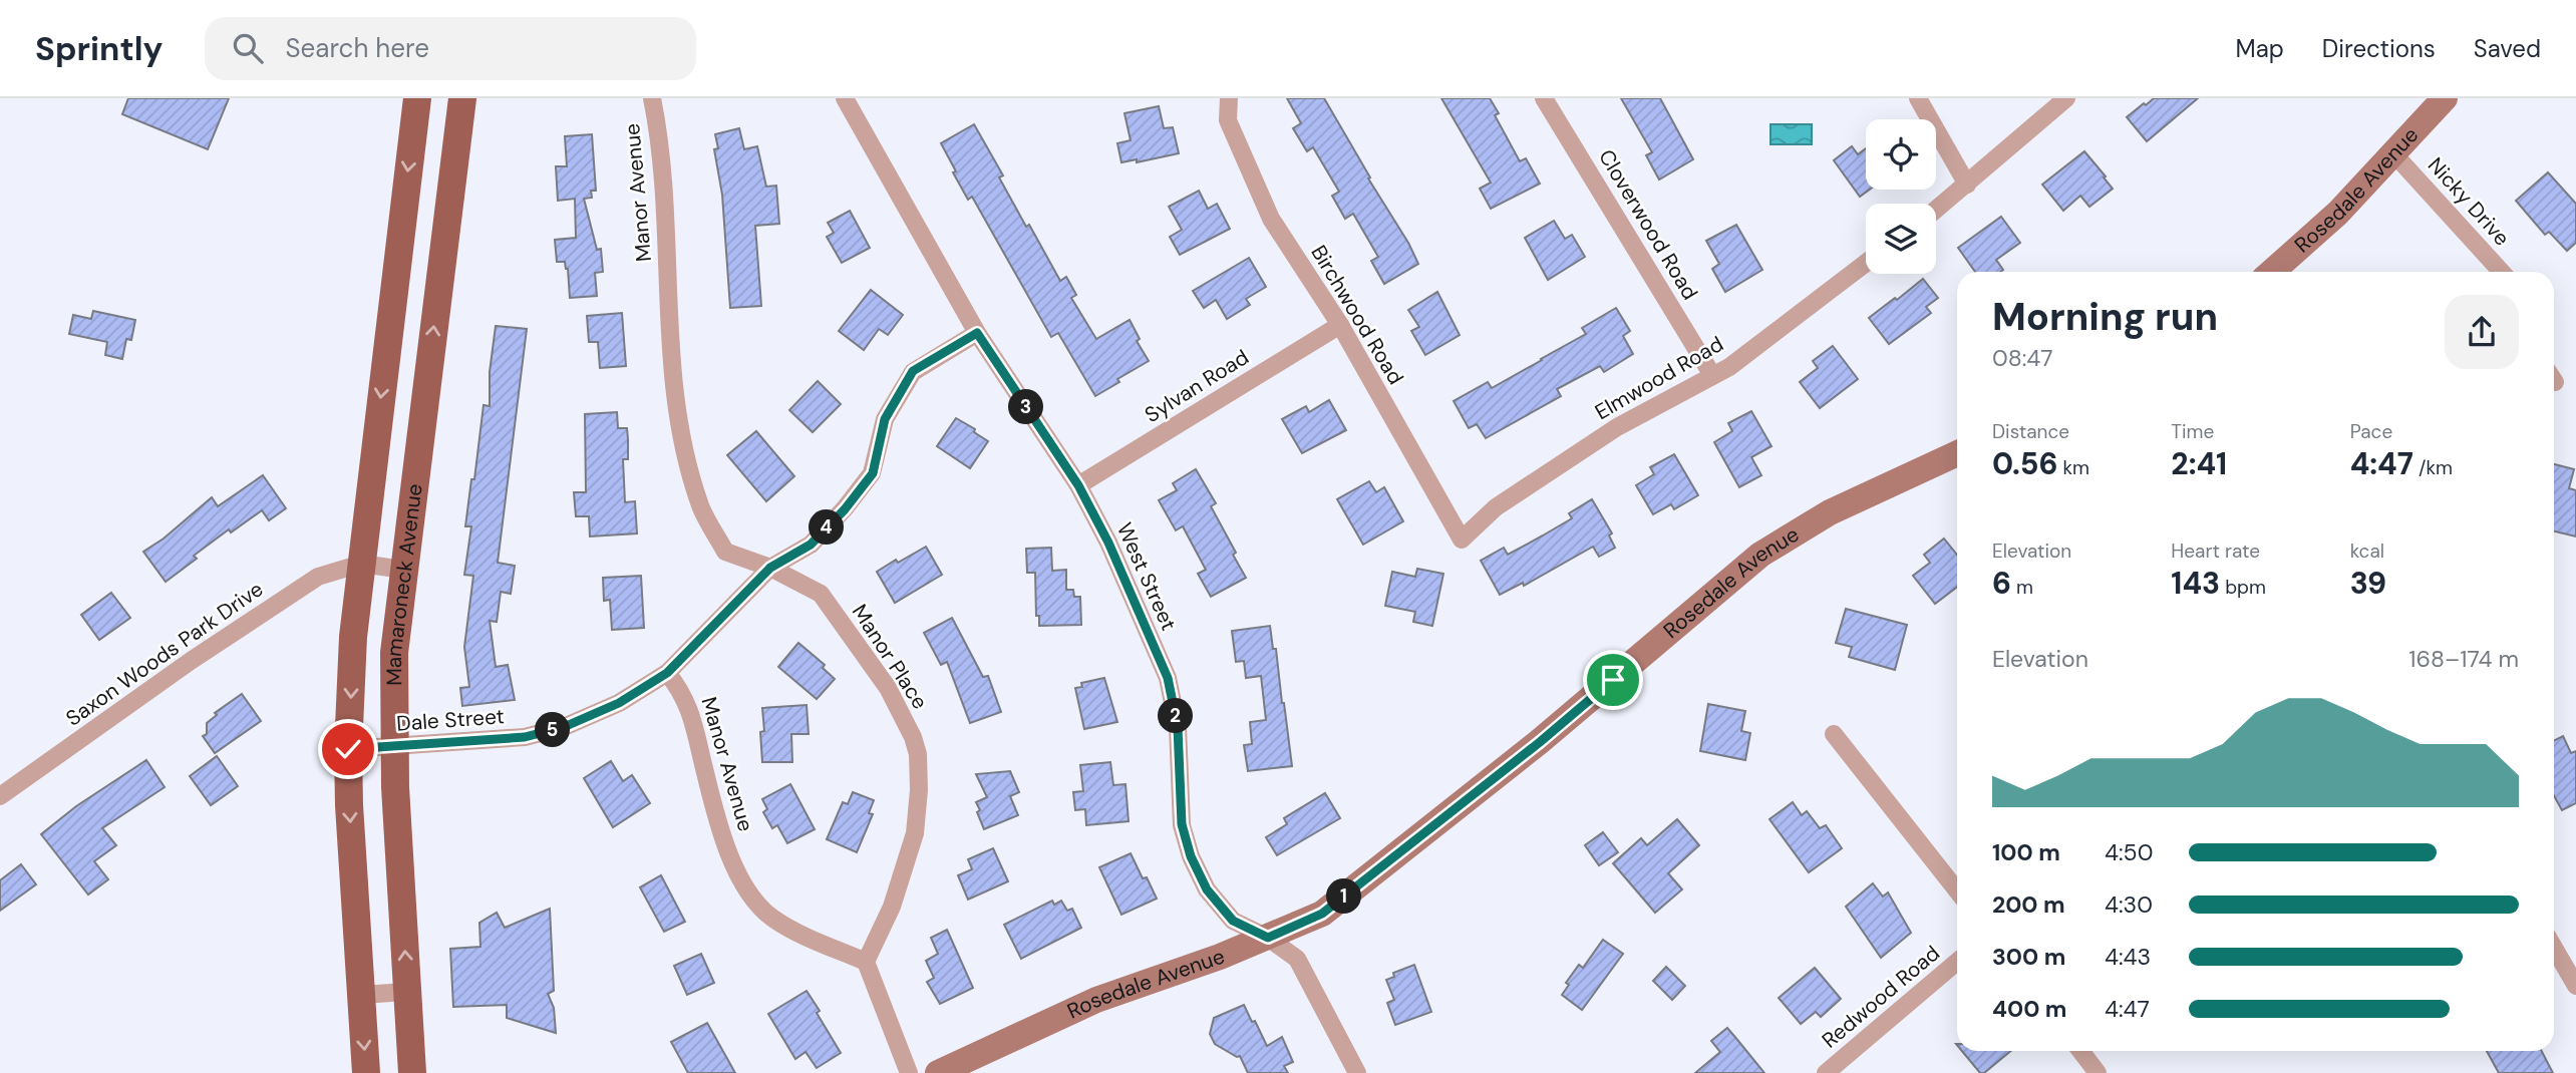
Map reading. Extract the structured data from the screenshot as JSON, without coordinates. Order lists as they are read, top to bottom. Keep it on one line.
{"streets":{"main road":["Mamaroneck Avenue"],"street":["Rosedale Avenue","Manor Avenue","Nicky Drive","Cloverwood Road","Birchwood Road","Elmwood Road","Sylvan Road","West Street","Saxon Woods Park Drive","Manor Place","Dale Street","Redwood Road"]},"crossings":[["Rosedale Avenue","Nicky Drive"],["Rosedale Avenue","West Street"],["Manor Avenue","Manor Place"],["Manor Avenue","Dale Street"],["Cloverwood Road","Elmwood Road"],["Birchwood Road","Elmwood Road"],["Birchwood Road","Sylvan Road"],["Sylvan Road","West Street"],["Mamaroneck Avenue","Saxon Woods Park Drive"],["Mamaroneck Avenue","Dale Street"]],"page":{"header":"Sprintly","search":"Search here","nav":["Map","Directions","Saved"],"heading":["Morning run","08:47"],"pins":["3","4","2","5","1"],"stats":[["Distance","0.56 km"],["Time","2:41"],["Pace","4:47 /km"],["Elevation","6 m"],["Heart rate","143 bpm"],["kcal","39"]],"chart":["Elevation","168–174 m"],"list":[{"name":"100 m","note":"4:50"},{"name":"200 m","note":"4:30"},{"name":"300 m","note":"4:43"},{"name":"400 m","note":"4:47"}]}}
